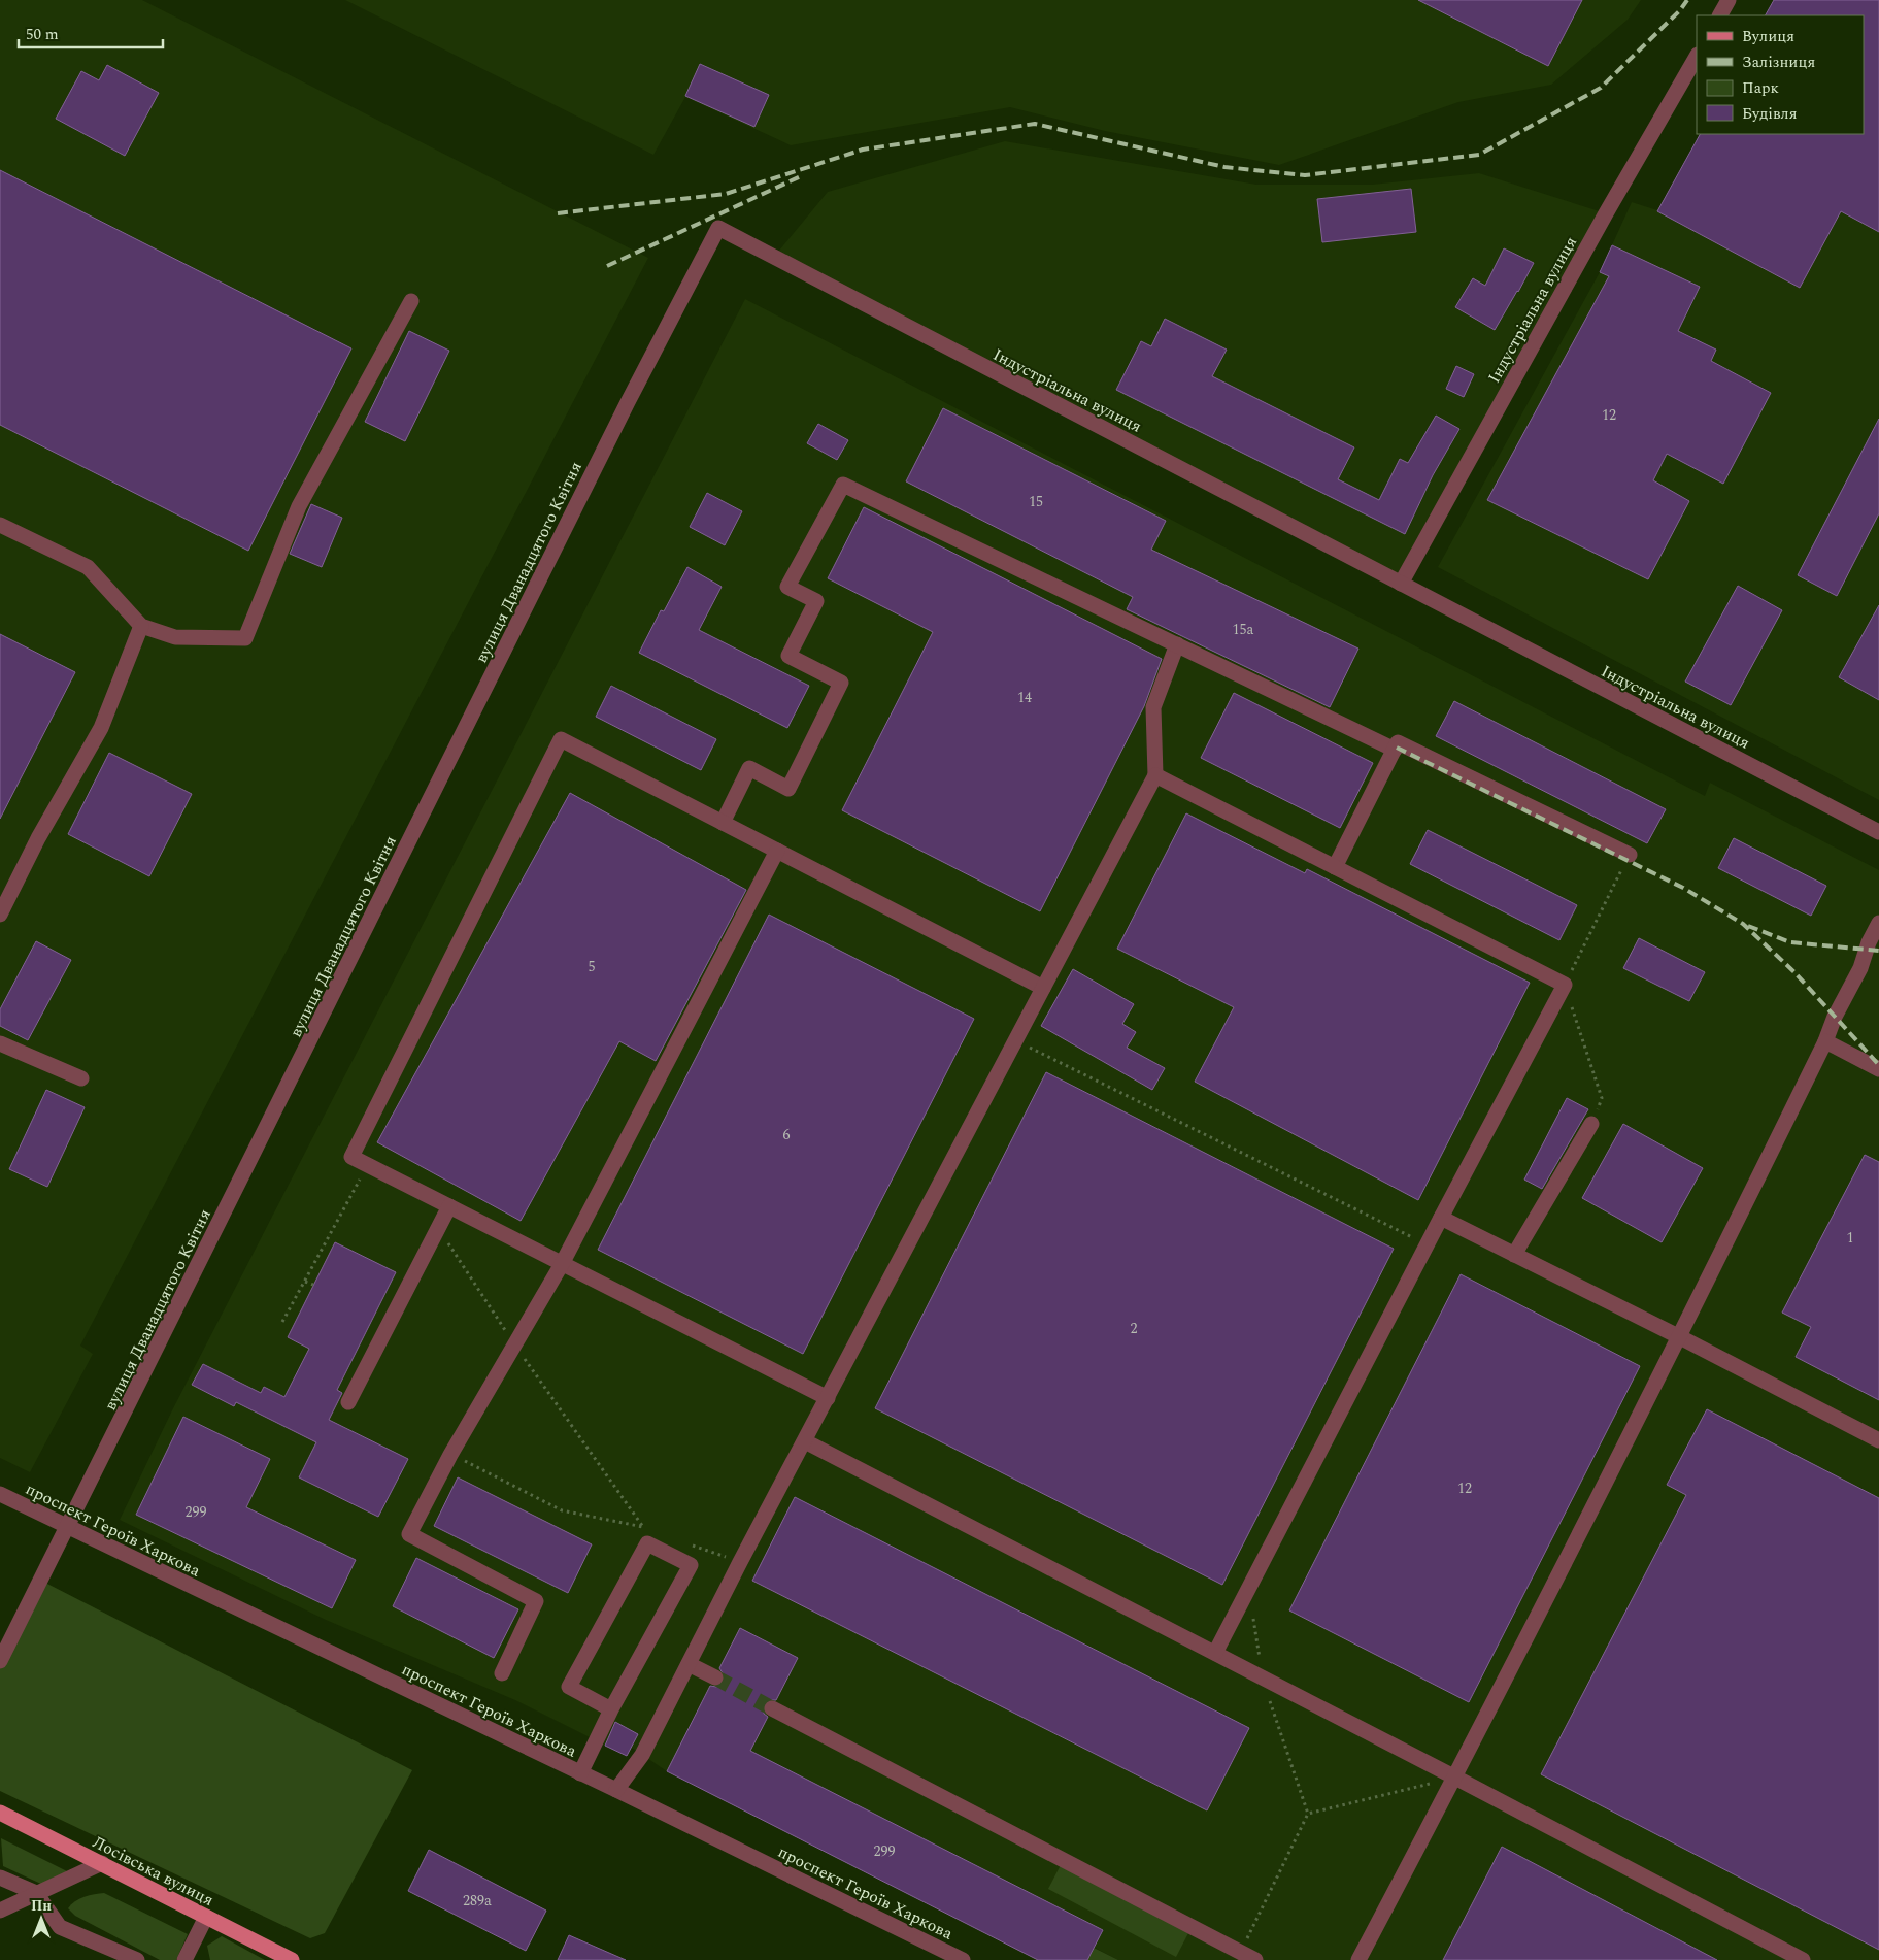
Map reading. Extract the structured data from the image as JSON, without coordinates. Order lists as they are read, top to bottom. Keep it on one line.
{"streets":{"main road":["Лосівська вулиця"],"street":["Індустріальна вулиця","вулиця Дванадцятого Квітня","проспект Героїв Харкова"]},"crossings":[["Індустріальна вулиця","вулиця Дванадцятого Квітня"],["вулиця Дванадцятого Квітня","проспект Героїв Харкова"]],"house_numbers":["12","15","15а","14","5","6","1","2","12","299","299","289а"],"legend":["Вулиця","Залізниця","Парк","Будівля"],"scale_bar":"50 m","north":"top"}
